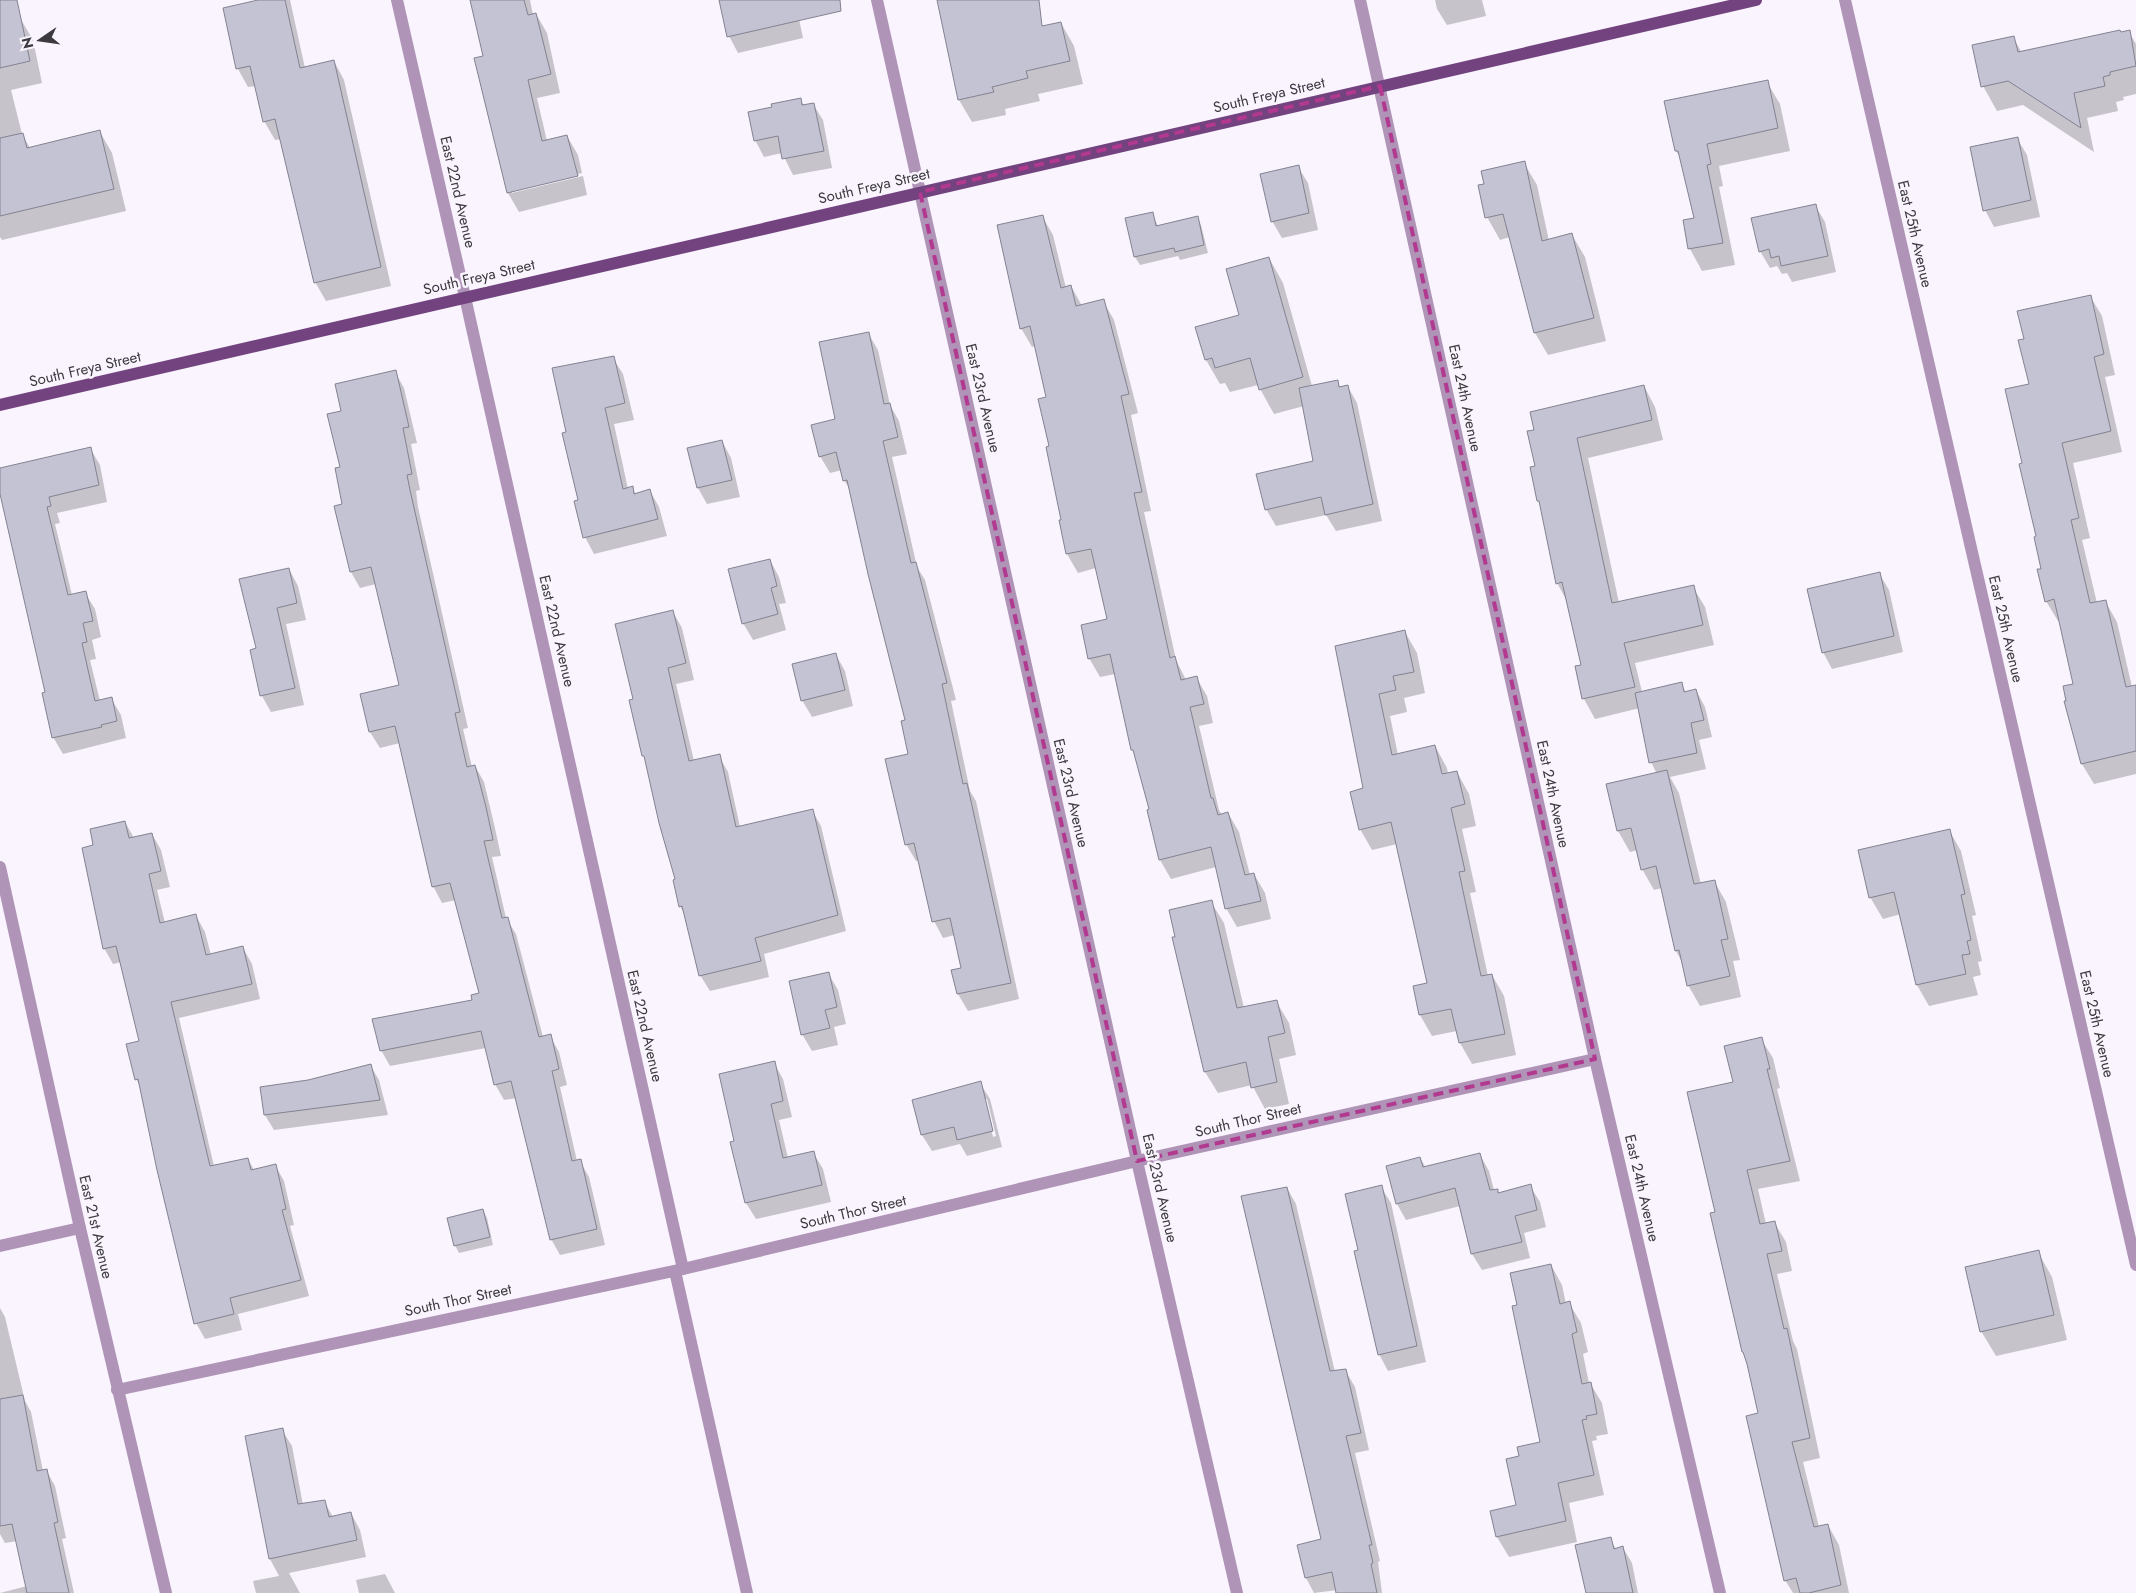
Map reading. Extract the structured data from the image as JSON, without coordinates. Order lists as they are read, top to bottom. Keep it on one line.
{"streets":{"main road":["South Freya Street"],"street":["East 22nd Avenue","East 25th Avenue","East 23rd Avenue","East 24th Avenue","South Thor Street","East 21st Avenue"]},"crossings":[["South Freya Street","East 22nd Avenue"],["South Freya Street","East 23rd Avenue"],["South Freya Street","East 24th Avenue"],["East 22nd Avenue","South Thor Street"],["East 23rd Avenue","South Thor Street"],["East 24th Avenue","South Thor Street"],["South Thor Street","East 21st Avenue"]],"north":"left"}
